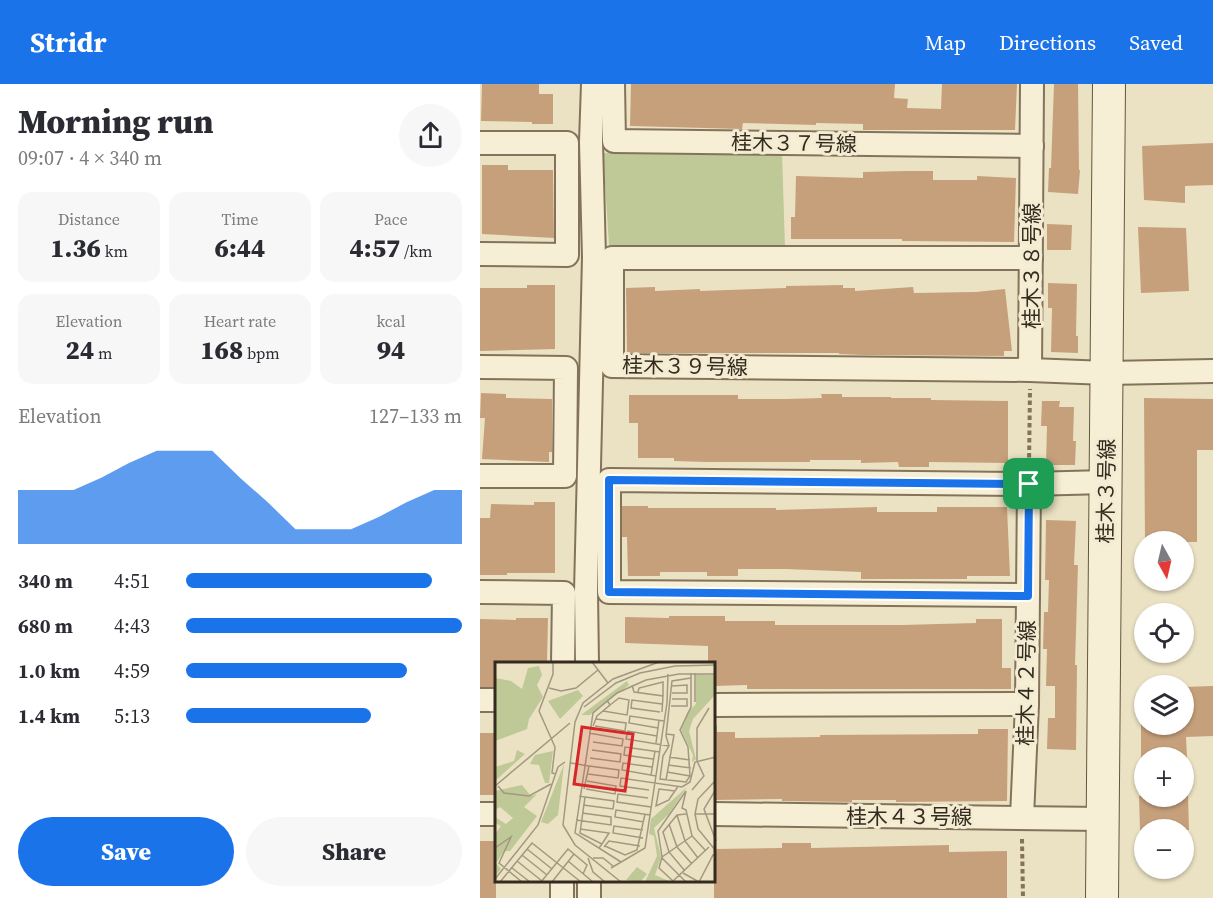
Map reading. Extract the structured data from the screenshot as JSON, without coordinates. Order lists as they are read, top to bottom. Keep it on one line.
{"streets":{"street":["桂木３７号線","桂木３８号線","桂木３９号線","桂木３号線","桂木４２号線","桂木４３号線"]},"crossings":[["桂木３７号線","桂木３８号線"],["桂木３８号線","桂木３９号線"],["桂木３号線","桂木４３号線"],["桂木４２号線","桂木４３号線"]],"north":"bottom","page":{"header":"Stridr","nav":["Map","Directions","Saved"],"heading":["Morning run","09:07 · 4 × 340 m"],"stats":[["Distance","1.36 km"],["Time","6:44"],["Pace","4:57 /km"],["Elevation","24 m"],["Heart rate","168 bpm"],["kcal","94"]],"chart":["Elevation","127–133 m"],"map_buttons":["+","−"],"list":[{"name":"340 m","note":"4:51"},{"name":"680 m","note":"4:43"},{"name":"1.0 km","note":"4:59"},{"name":"1.4 km","note":"5:13"}],"buttons":["Save","Share"]}}
